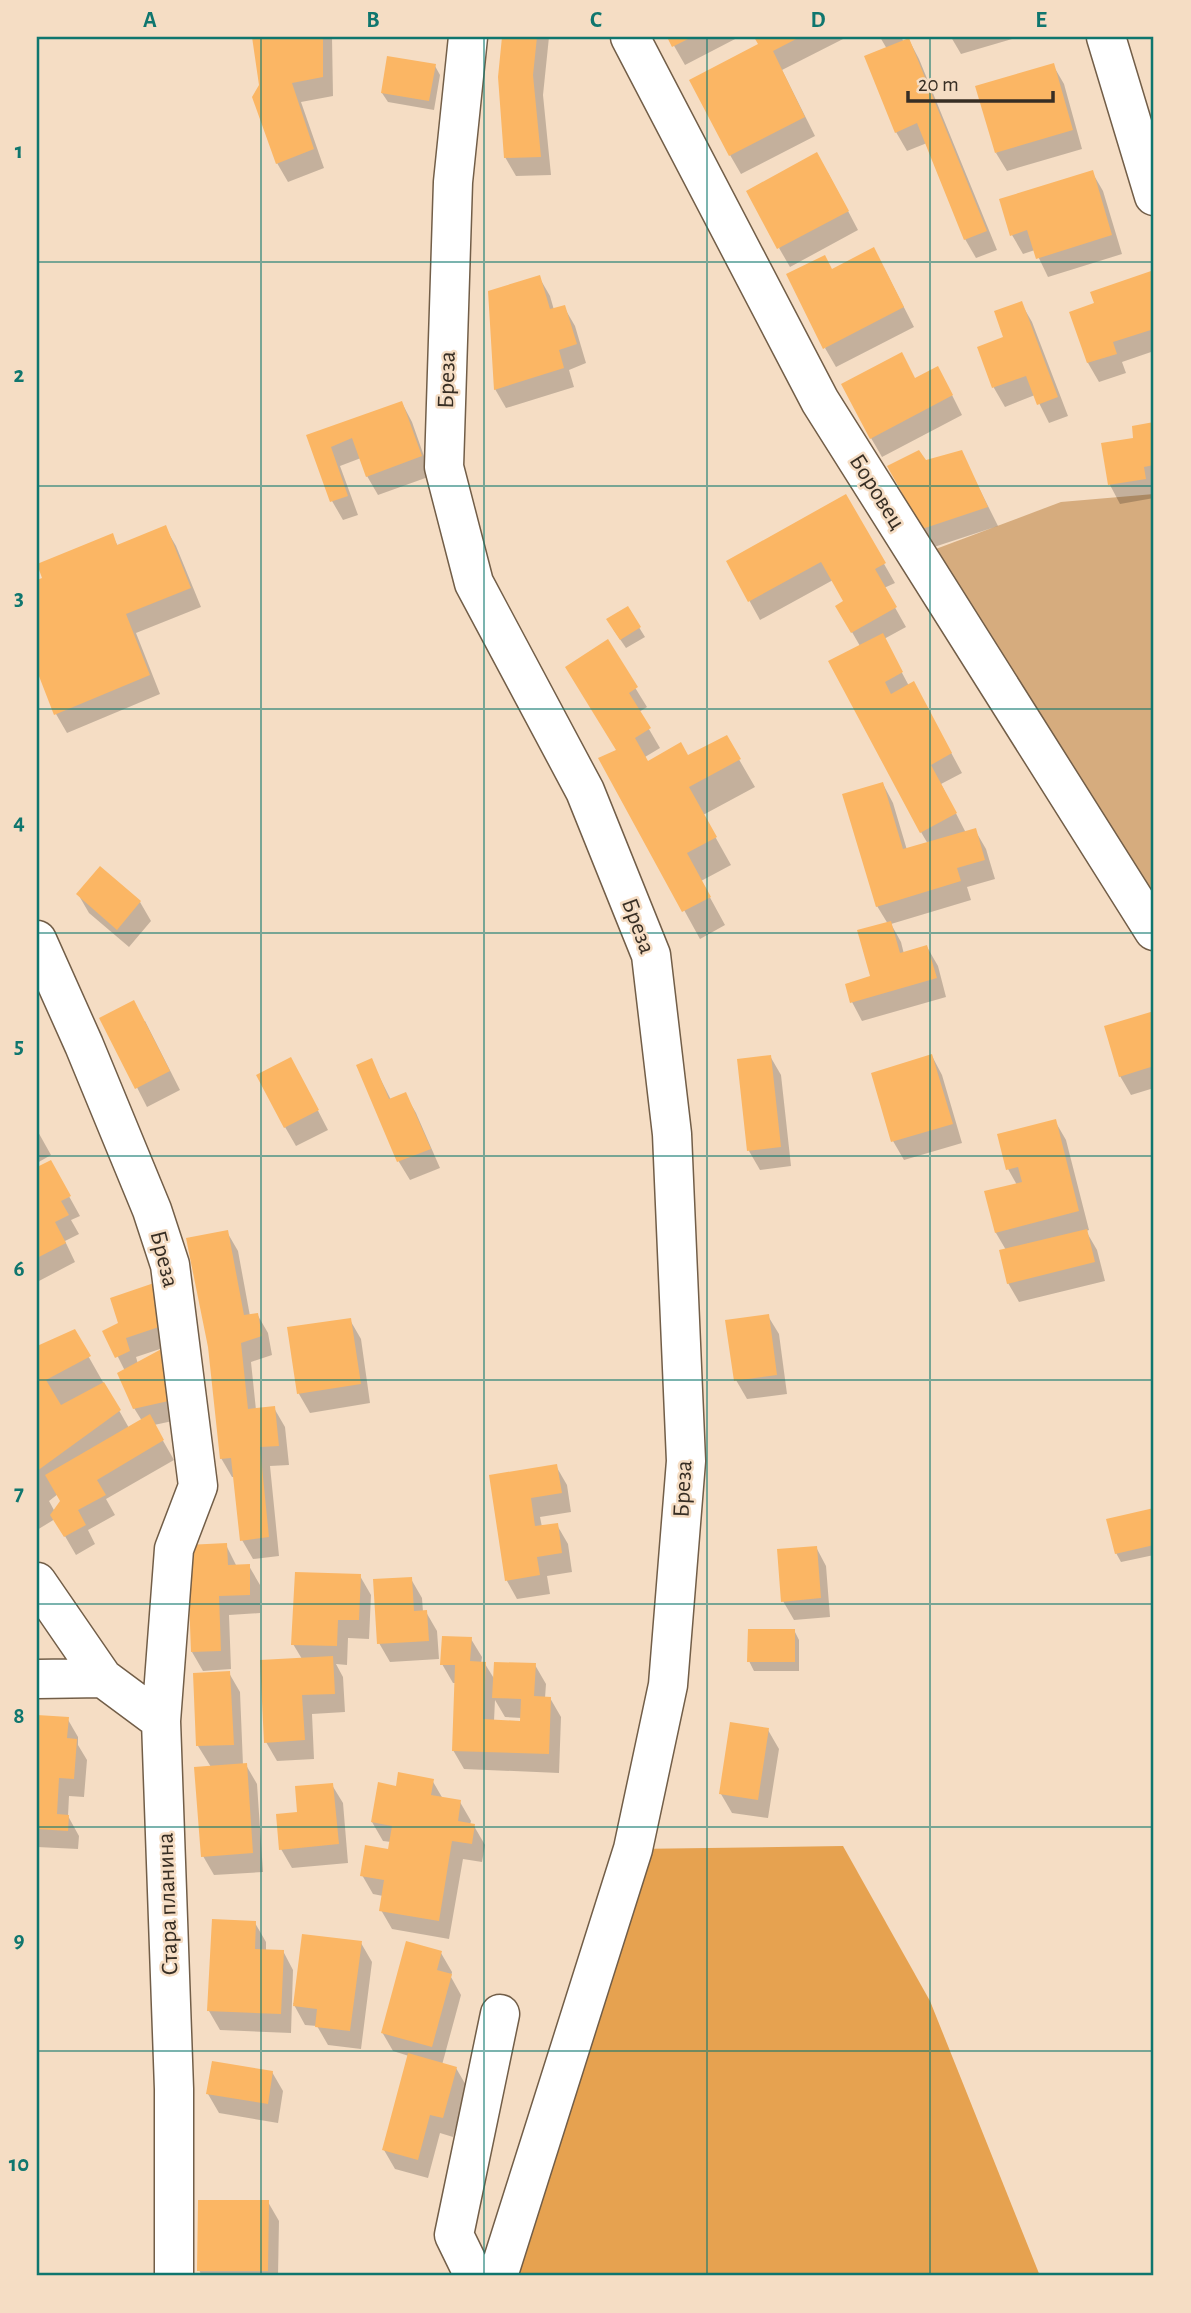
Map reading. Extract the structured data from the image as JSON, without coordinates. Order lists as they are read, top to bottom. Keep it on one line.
{"streets":{"street":["Бреза","Боровец","Стара планина"]},"crossings":[["Бреза","Стара планина"]],"scale_bar":"20 m","grid":{"columns":["A","B","C","D","E"],"rows":["1","2","3","4","5","6","7","8","9","10"]}}
